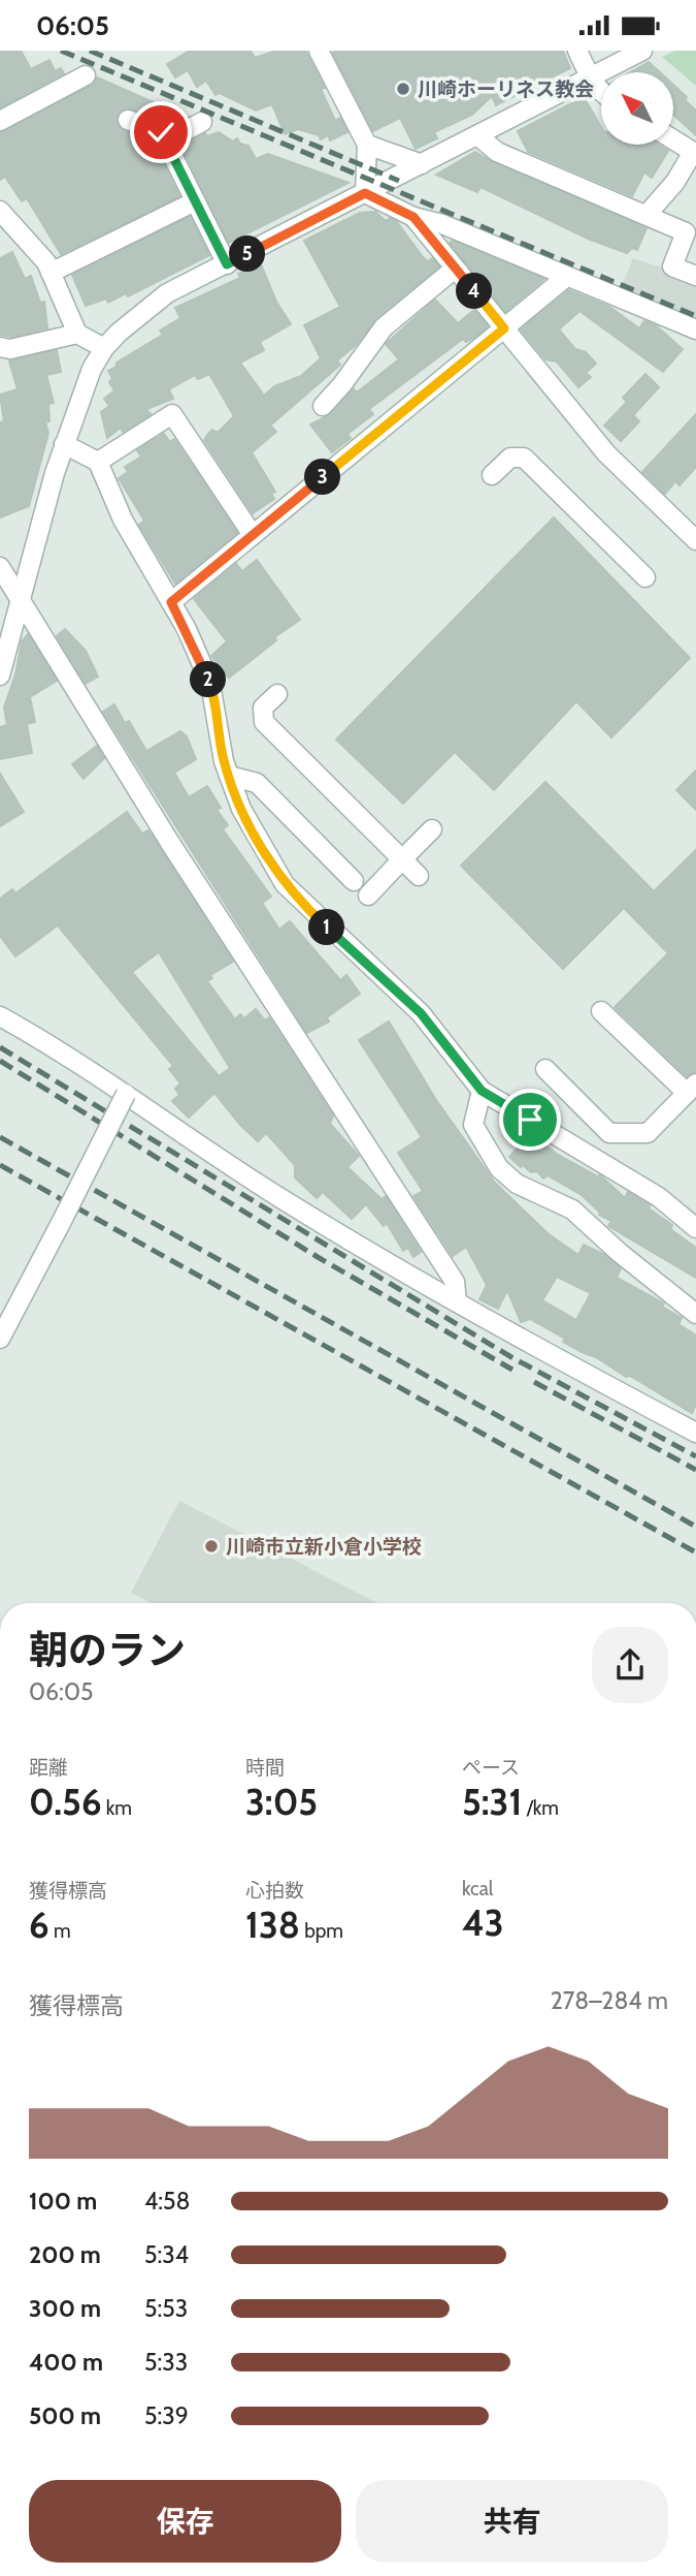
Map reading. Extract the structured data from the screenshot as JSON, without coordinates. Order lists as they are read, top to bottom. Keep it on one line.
{"places":["川崎ホーリネス教会","川崎市立新小倉小学校"],"north":"top left","page":{"status":"06:05","pins":["5","4","3","2","1"],"heading":["朝のラン","06:05"],"stats":[["距離","0.56 km"],["時間","3:05"],["ペース","5:31 /km"],["獲得標高","6 m"],["心拍数","138 bpm"],["kcal","43"]],"chart":["獲得標高","278–284 m"],"list":[{"name":"100 m","note":"4:58"},{"name":"200 m","note":"5:34"},{"name":"300 m","note":"5:53"},{"name":"400 m","note":"5:33"},{"name":"500 m","note":"5:39"}],"buttons":["保存","共有"]}}
